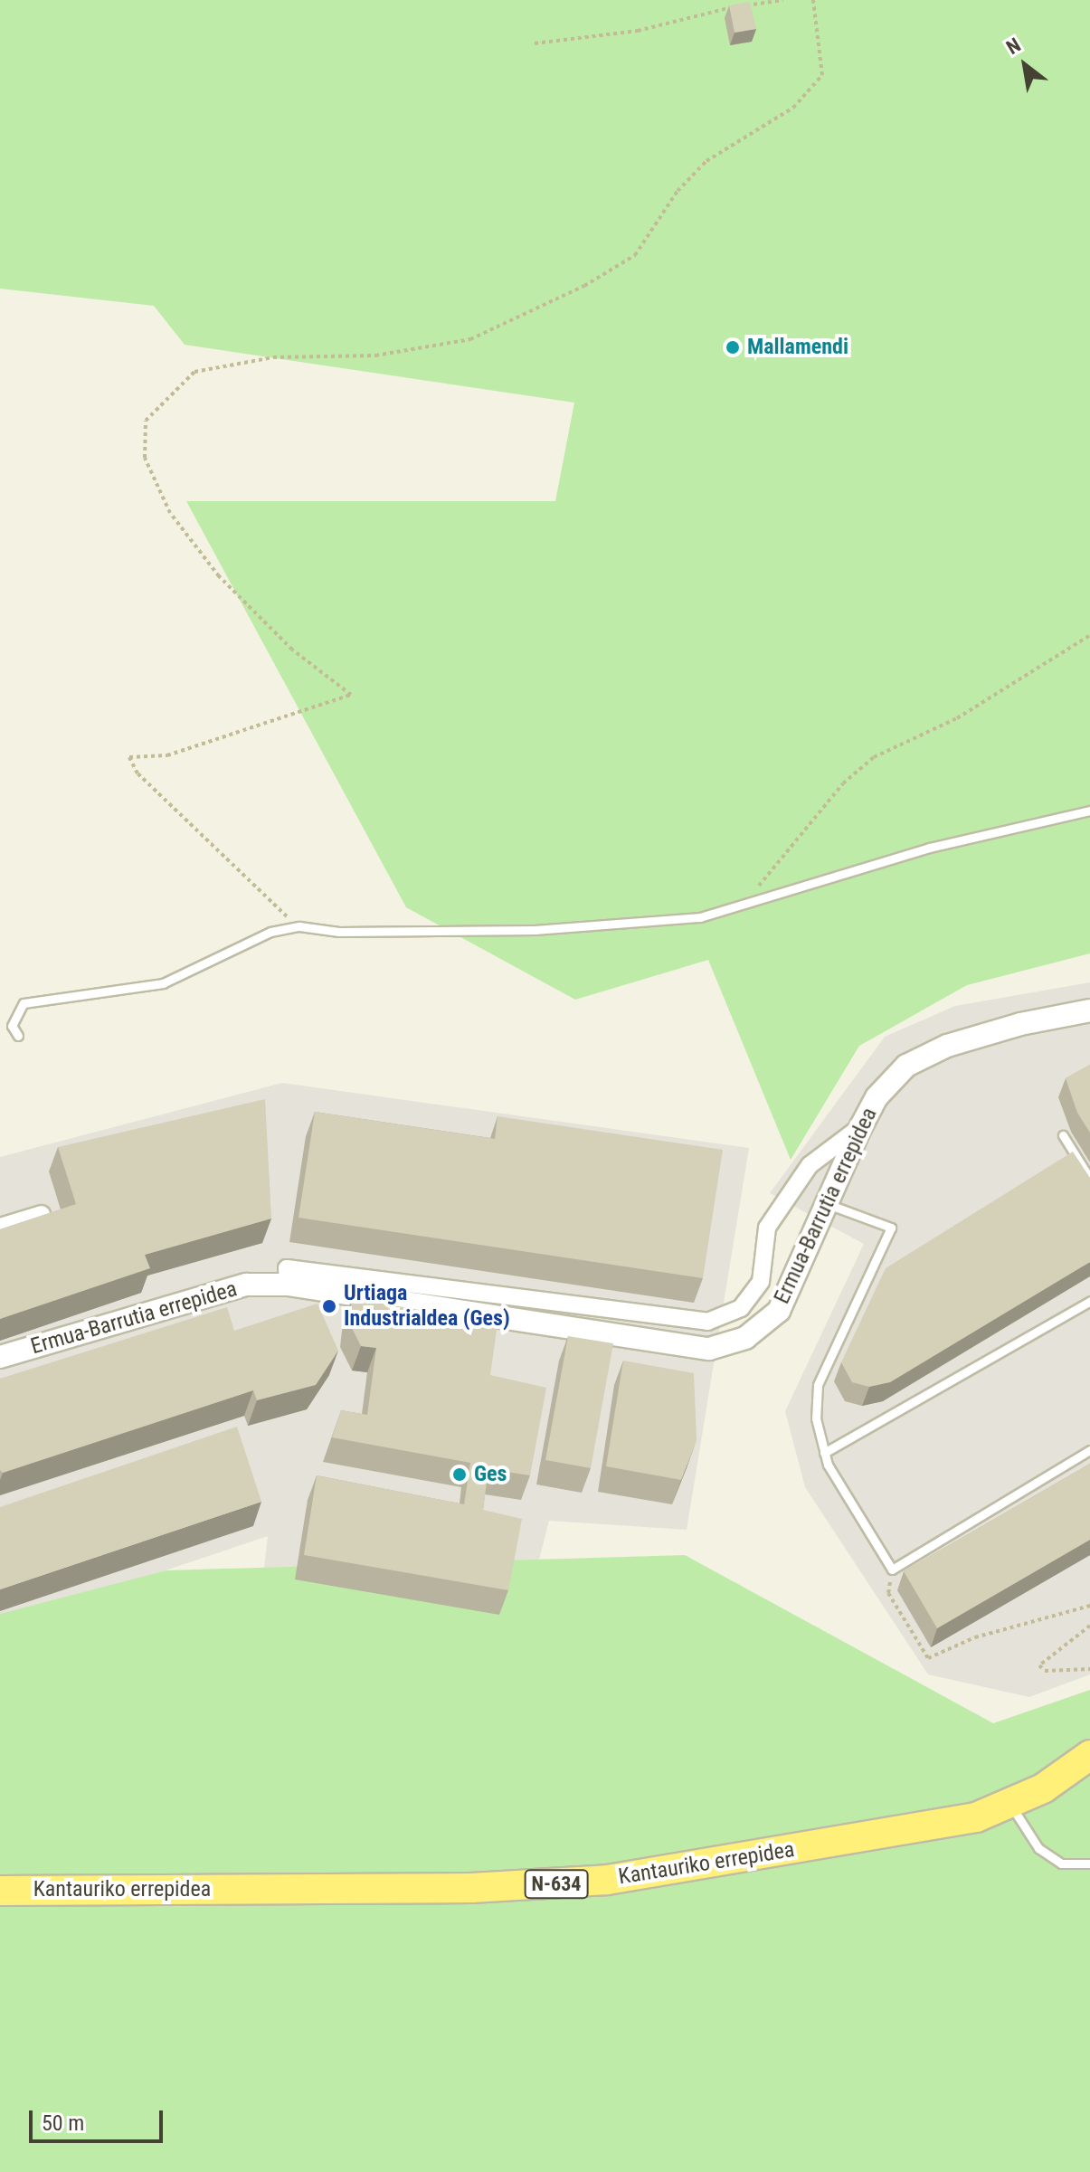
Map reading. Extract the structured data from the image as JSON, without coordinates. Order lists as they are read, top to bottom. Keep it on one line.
{"streets":{"highway":["Kantauriko errepidea","N-634"],"street":["Ermua-Barrutia errepidea"]},"places":["Mallamendi","Urtiaga Industrialdea (Ges)","Ges"],"scale_bar":"50 m","north":"top left"}
